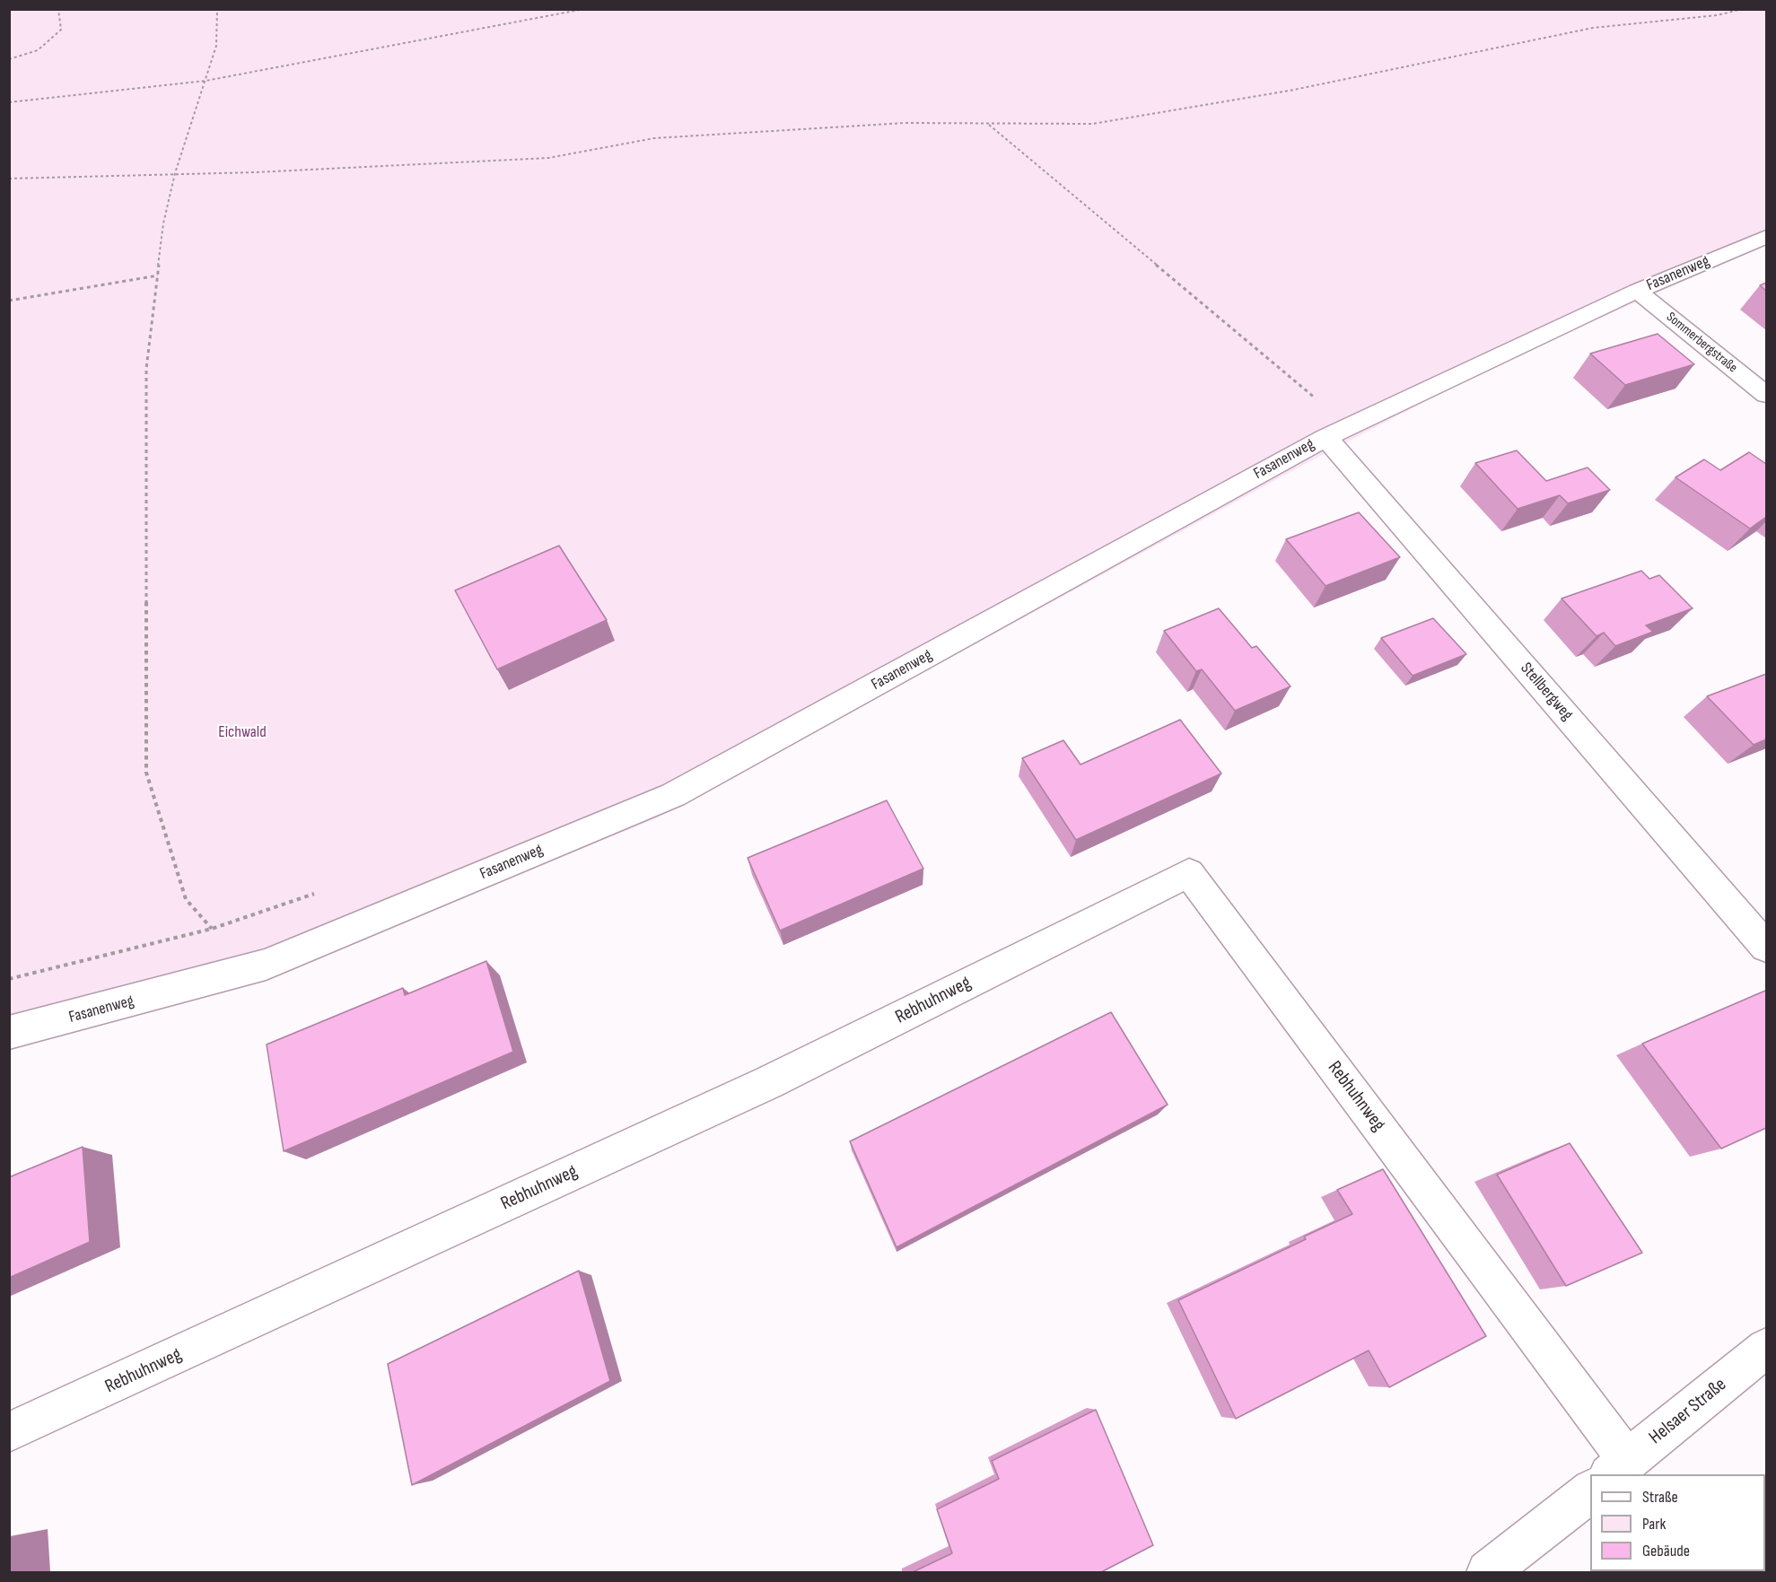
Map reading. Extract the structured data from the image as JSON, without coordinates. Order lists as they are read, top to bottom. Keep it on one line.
{"streets":{"street":["Fasanenweg","Sommerbergstraße","Stellbergweg","Rebhuhnweg","Helsaer Straße"]},"crossings":[["Fasanenweg","Sommerbergstraße"],["Fasanenweg","Stellbergweg"],["Rebhuhnweg","Helsaer Straße"]],"parks":["Eichwald"],"legend":["Straße","Park","Gebäude"]}
